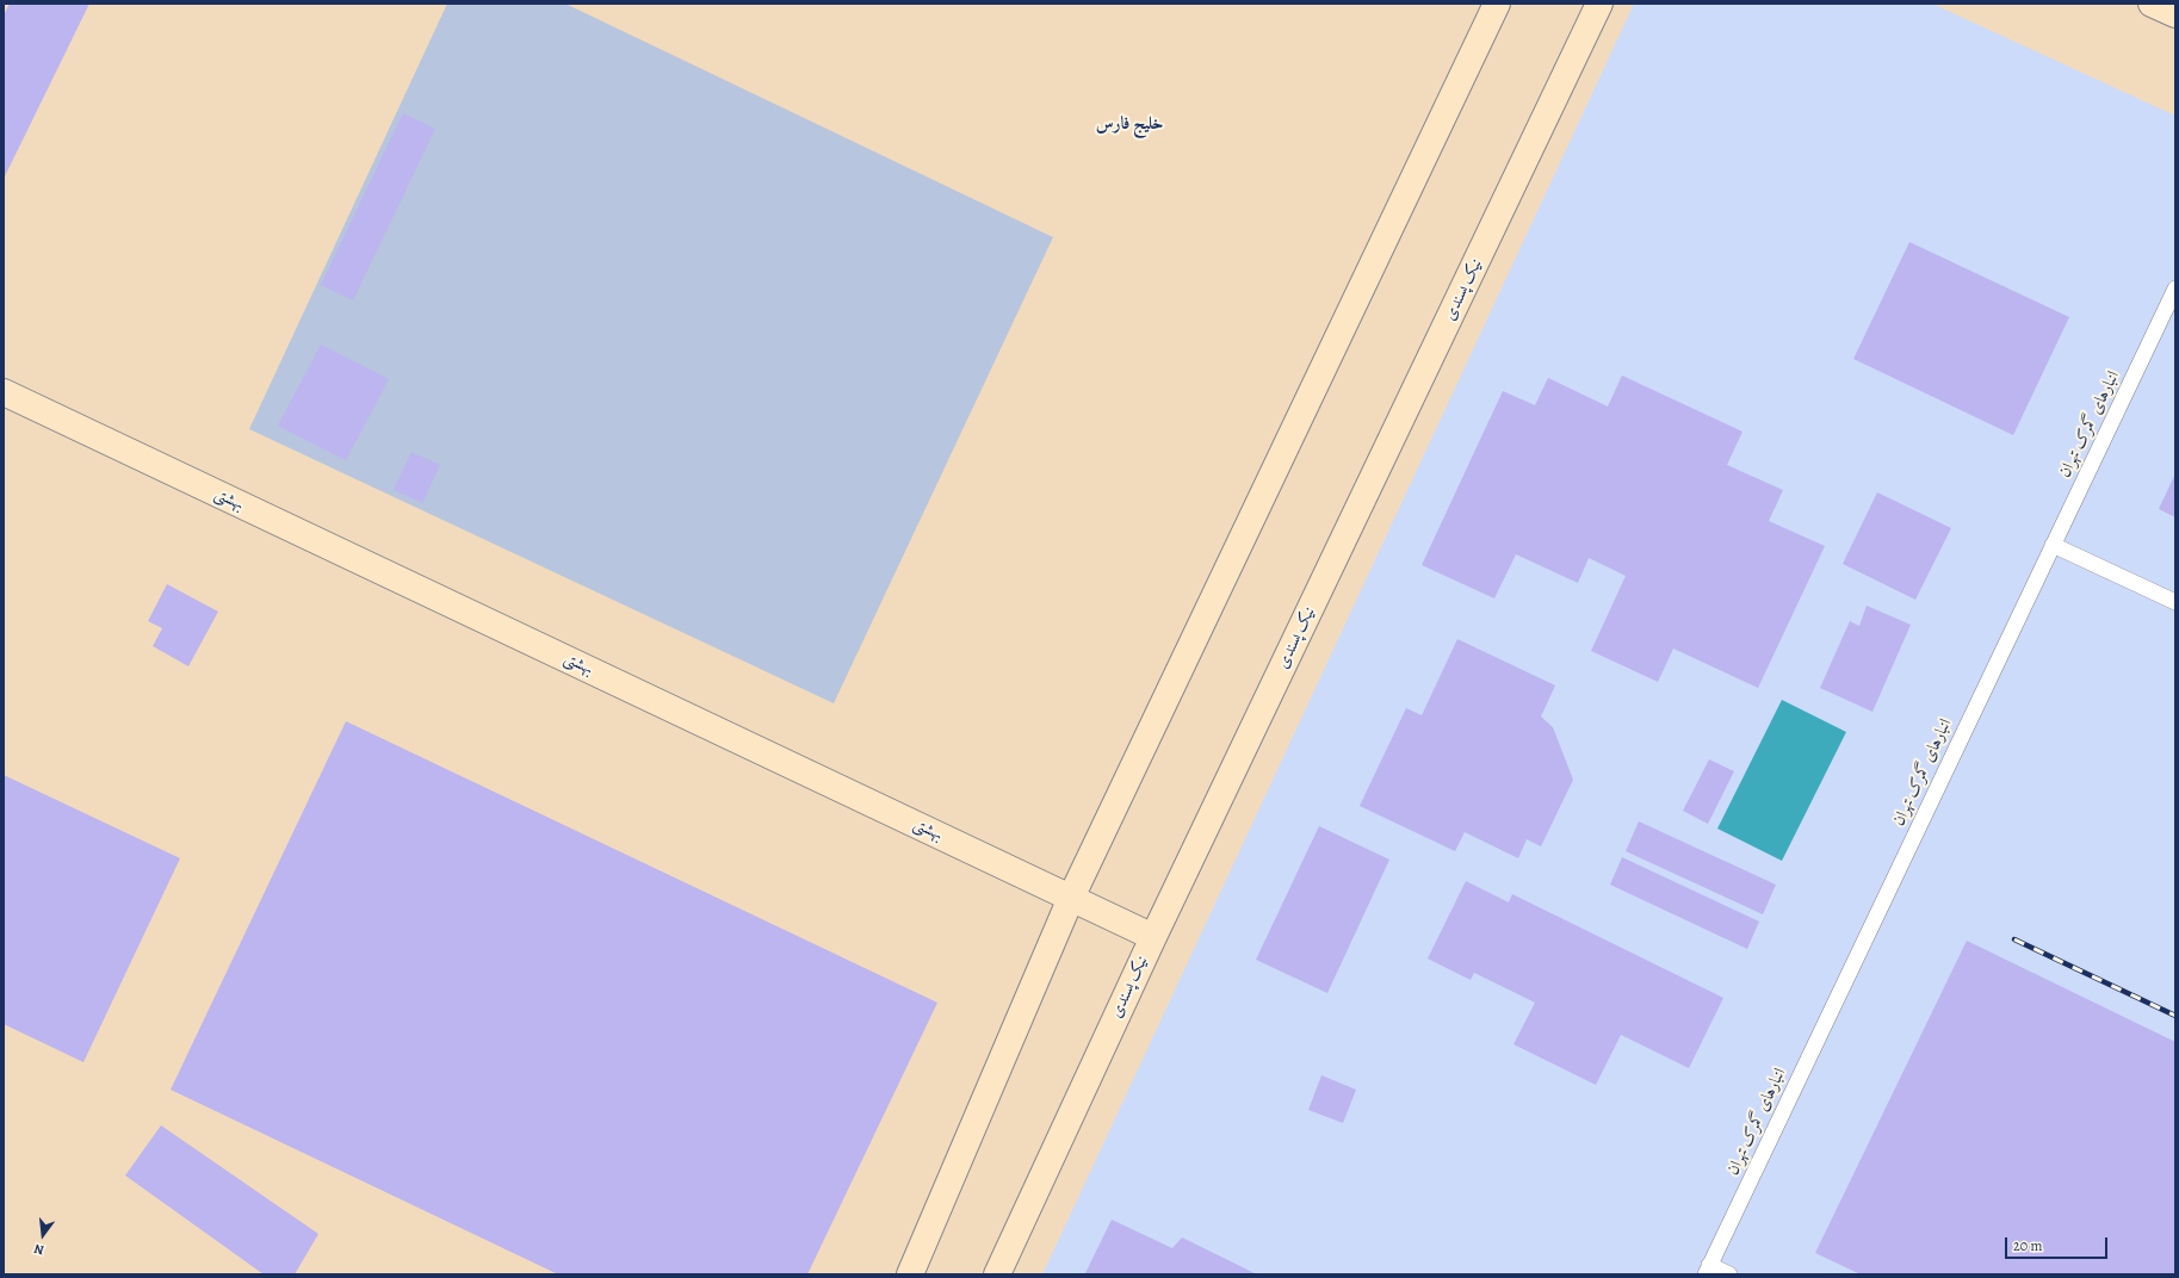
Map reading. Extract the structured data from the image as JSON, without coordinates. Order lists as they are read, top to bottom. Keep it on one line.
{"streets":{"street":["نیک پسندی","بهشتی"],"lane":["انبارهای گمرک تهران"]},"crossings":[["نیک پسندی","بهشتی"]],"districts":["خلیج فارس"],"scale_bar":"20 m","north":"bottom"}
